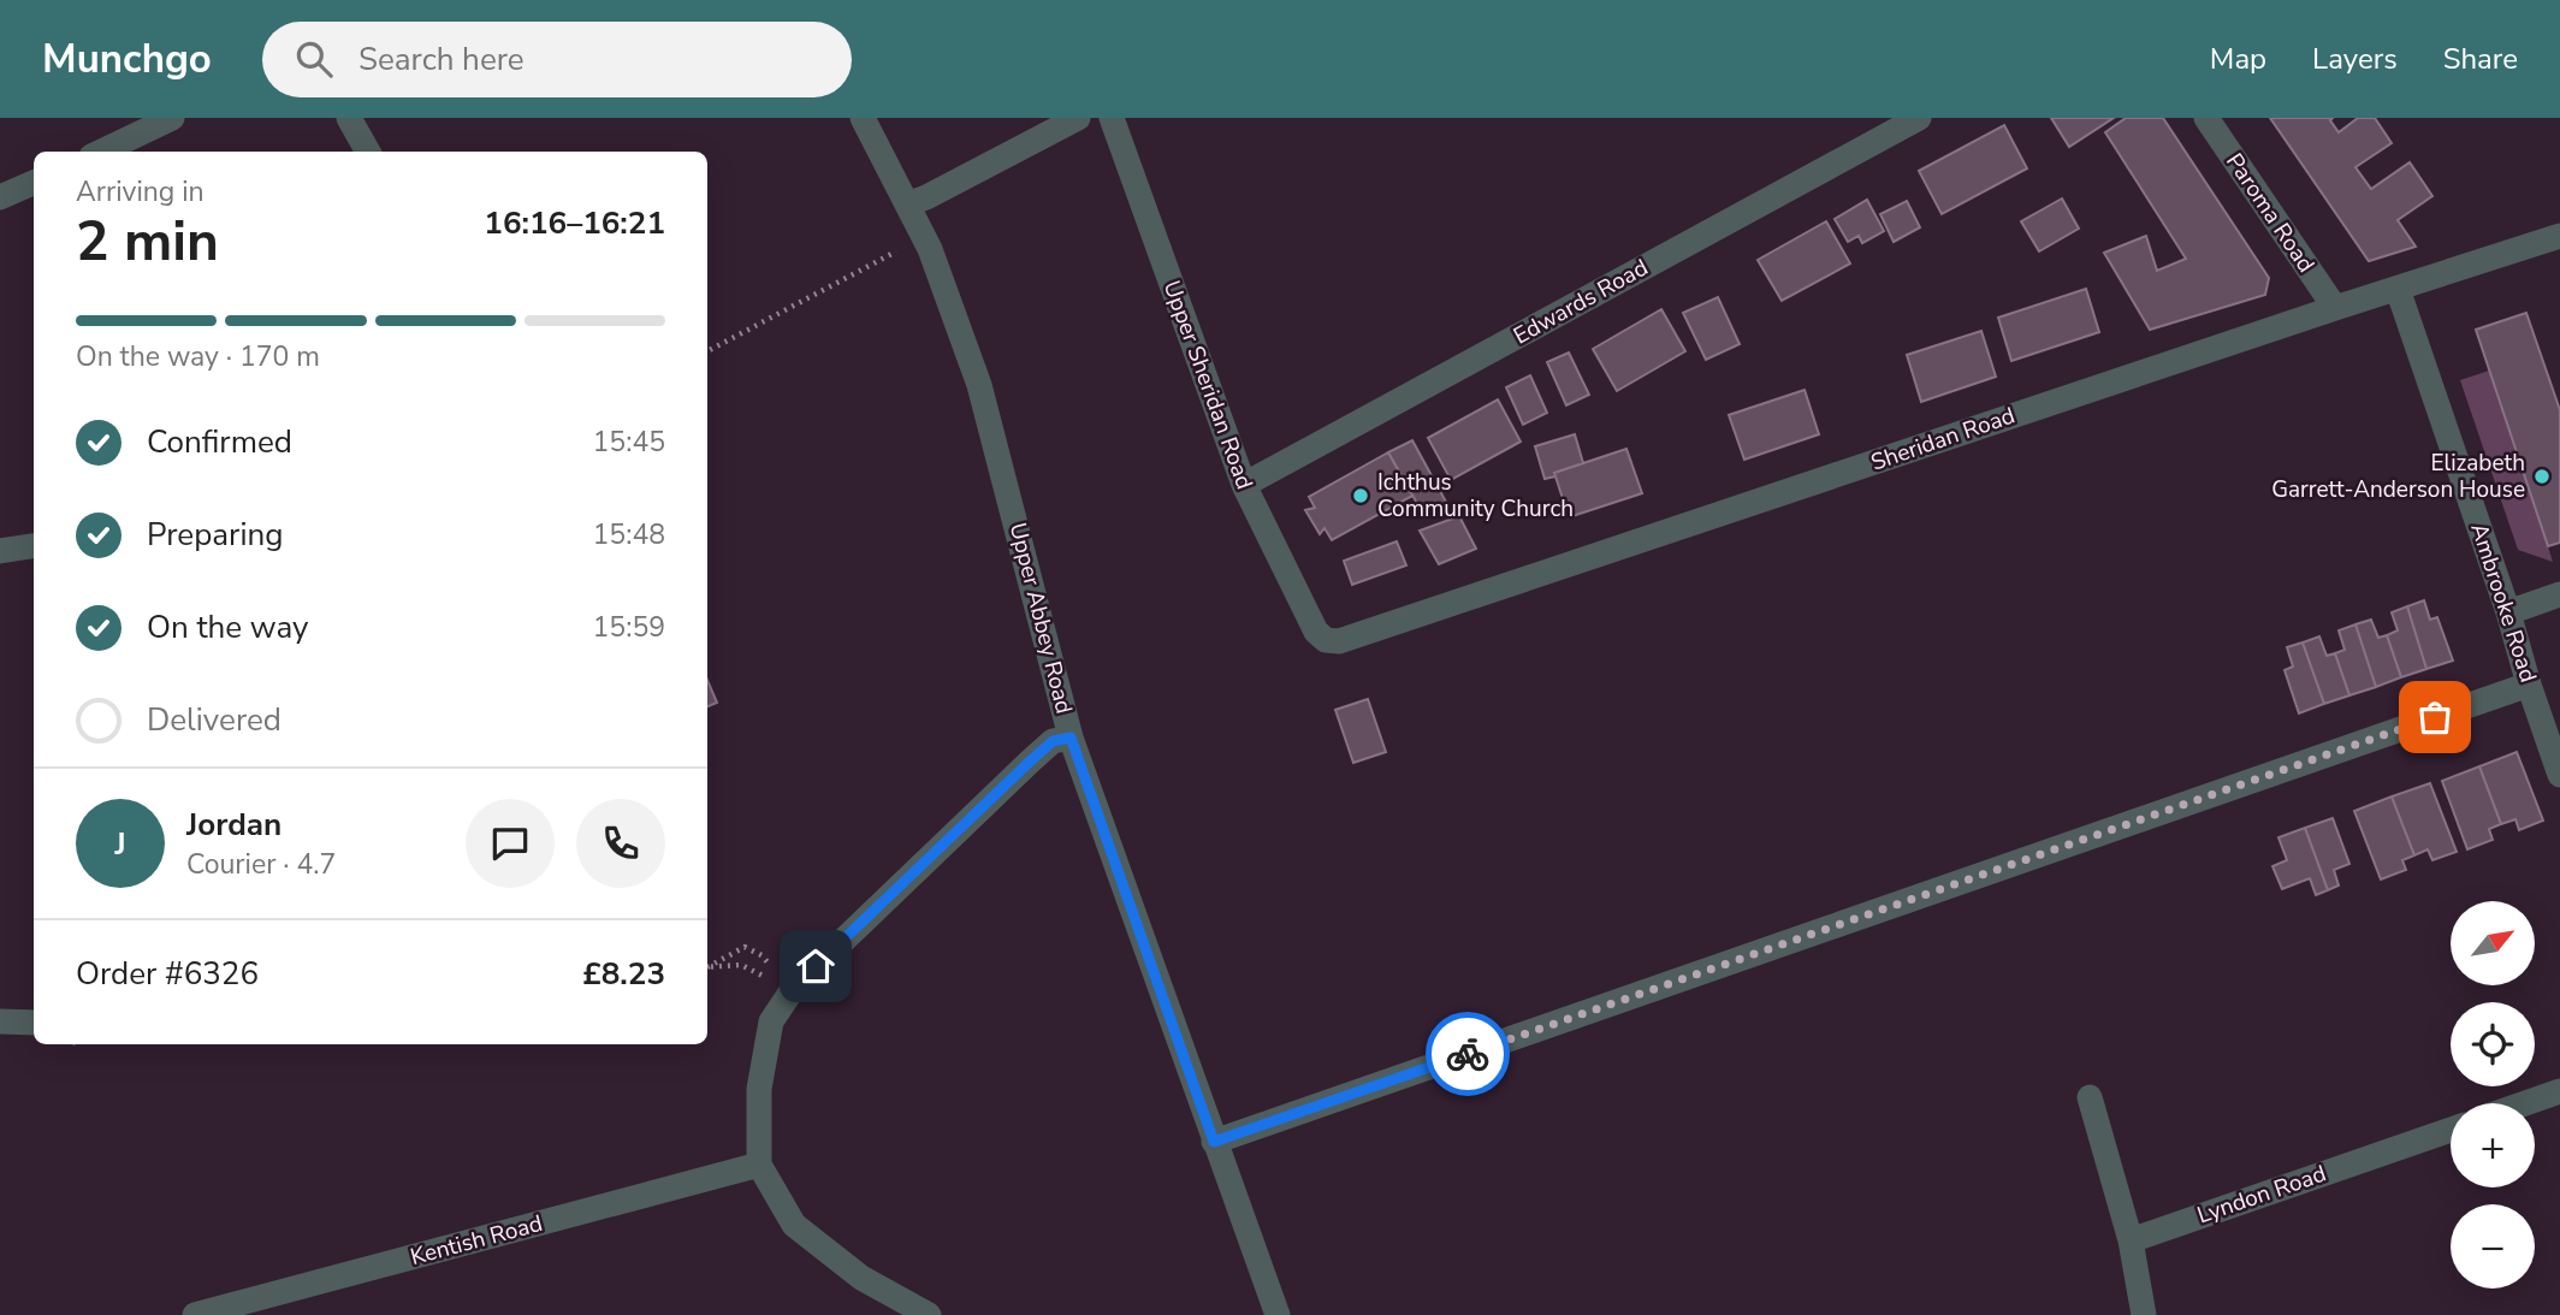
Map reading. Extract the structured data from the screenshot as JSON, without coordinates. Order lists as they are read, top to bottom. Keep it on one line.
{"streets":{"street":["Paroma Road","Edwards Road","Upper Sheridan Road","Sheridan Road","Ambrooke Road","Upper Abbey Road","Lyndon Road","Kentish Road"]},"crossings":[["Paroma Road","Sheridan Road"],["Edwards Road","Upper Sheridan Road"],["Upper Sheridan Road","Sheridan Road"],["Sheridan Road","Ambrooke Road"]],"places":["Elizabeth Garrett-Anderson House","Ichthus Community Church"],"north":"top right","page":{"header":"Munchgo","search":"Search here","nav":["Map","Layers","Share"],"heading":["2 min","Arriving in","16:16–16:21"],"panel":["Jordan","Courier · 4.7","Order #6326","£8.23"],"bar":"On the way · 170 m","list":[["Confirmed","15:45"],["Preparing","15:48"],["On the way","15:59"],"Delivered"],"round":"J","map_buttons":["+","−"]}}
